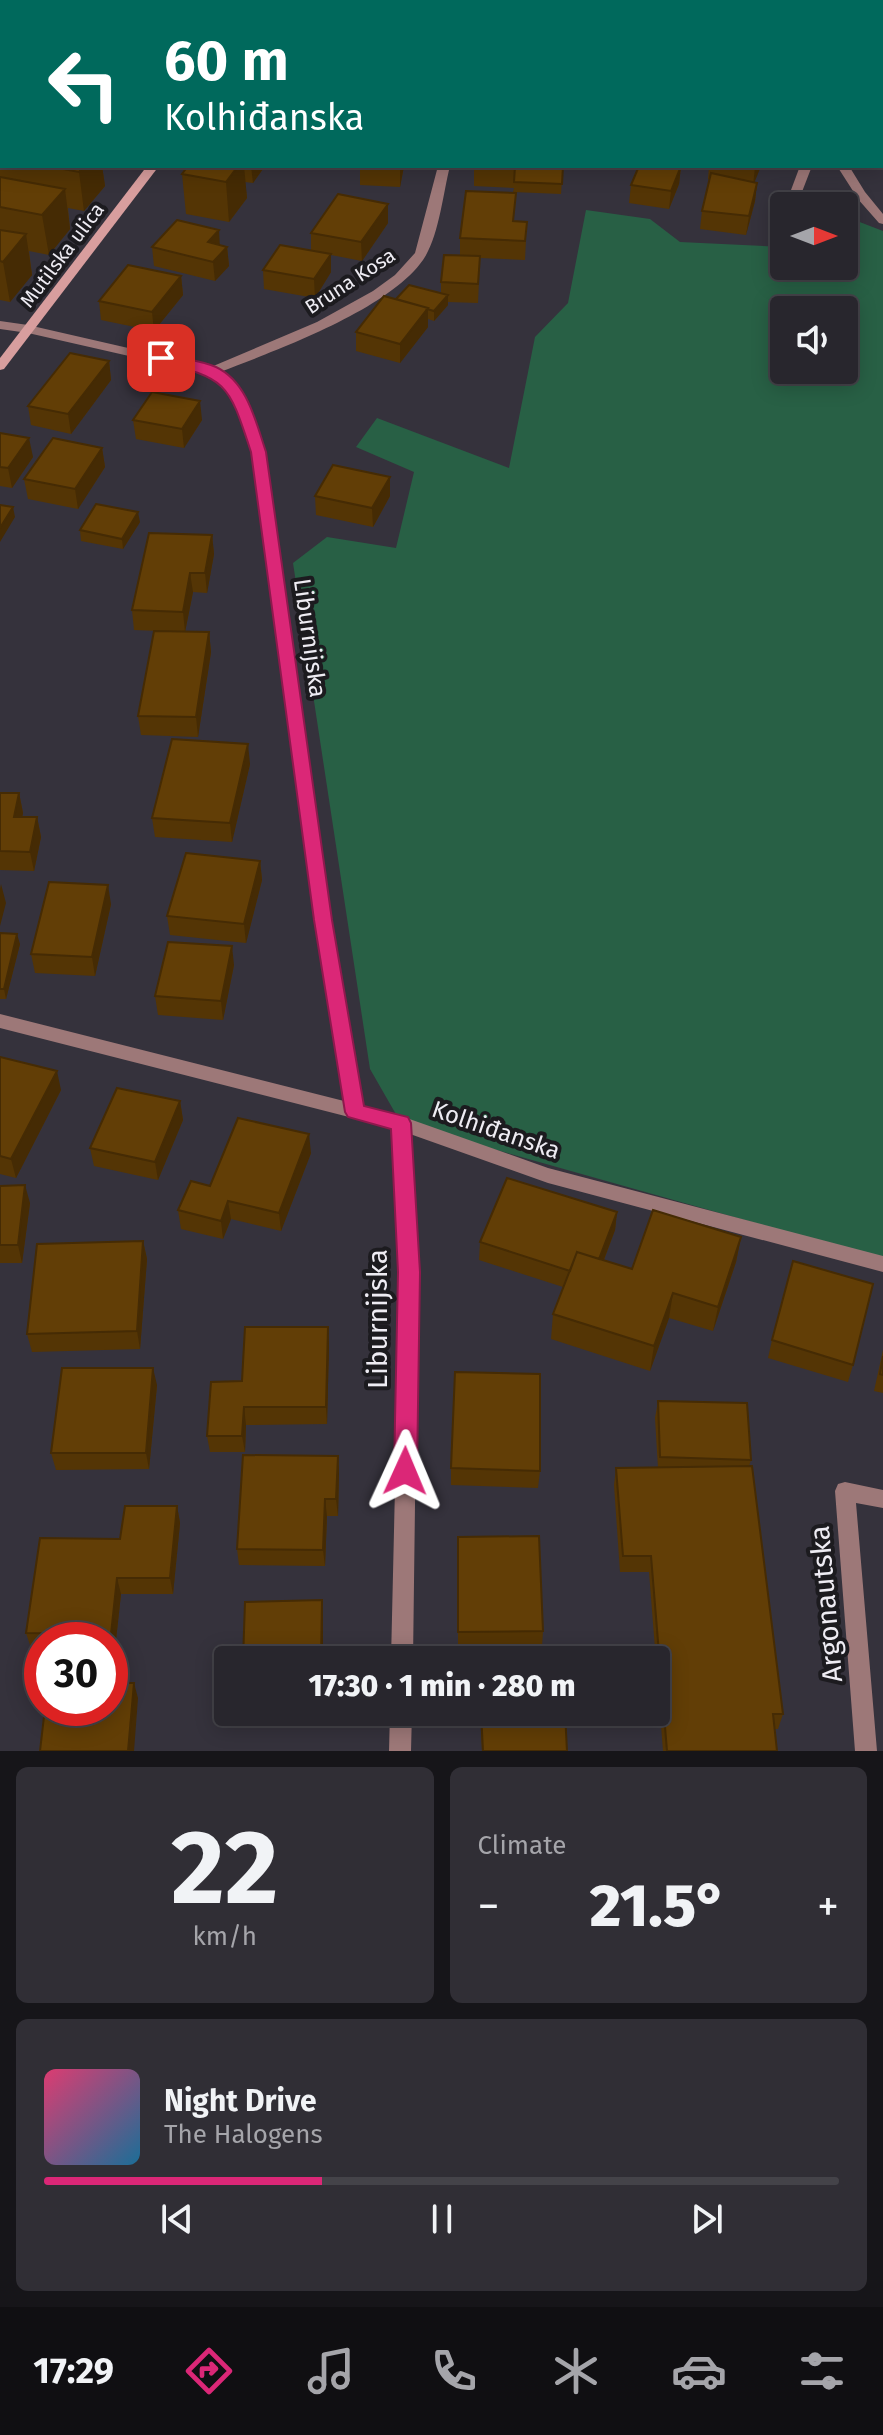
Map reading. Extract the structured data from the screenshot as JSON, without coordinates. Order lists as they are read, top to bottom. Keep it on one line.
{"streets":{"main road":["Mutilska ulica"],"street":["Bruna Kosa","Liburnijska","Kolhiđanska","Argonautska"]},"crossings":[["Bruna Kosa","Liburnijska"],["Liburnijska","Kolhiđanska"]],"north":"right","page":{"turn":["60 m","Kolhiđanska"],"limit":"30","trip":"17:30 · 1 min · 280 m","tile":[["22","km/h"],"Climate"],"heat":["−","21.5°","+"],"song":["Night Drive","The Halogens"],"tabs":"17:29"}}
